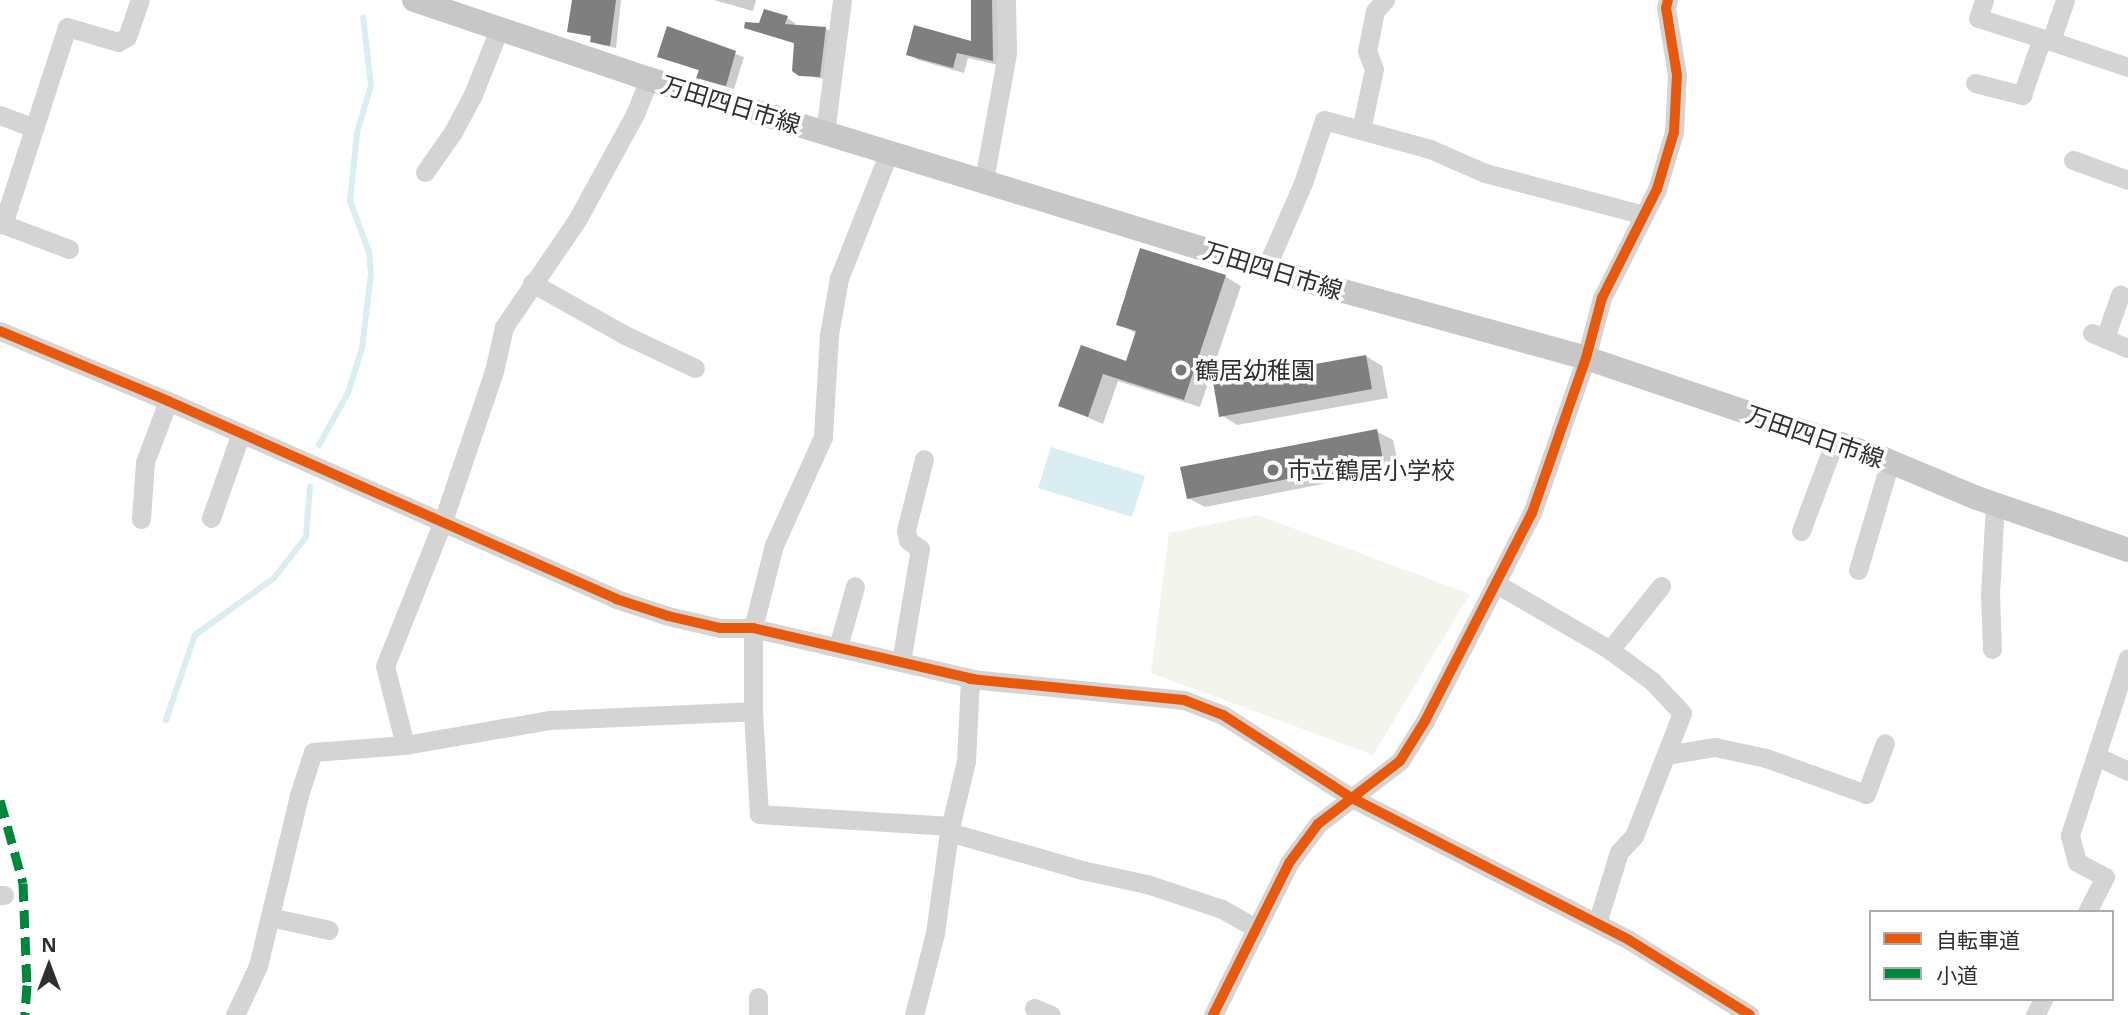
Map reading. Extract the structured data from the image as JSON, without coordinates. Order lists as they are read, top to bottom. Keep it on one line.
{"streets":{"main road":["万田四日市線"]},"places":["鶴居幼稚園","市立鶴居小学校"],"legend":["自転車道","小道"],"north":"top"}
